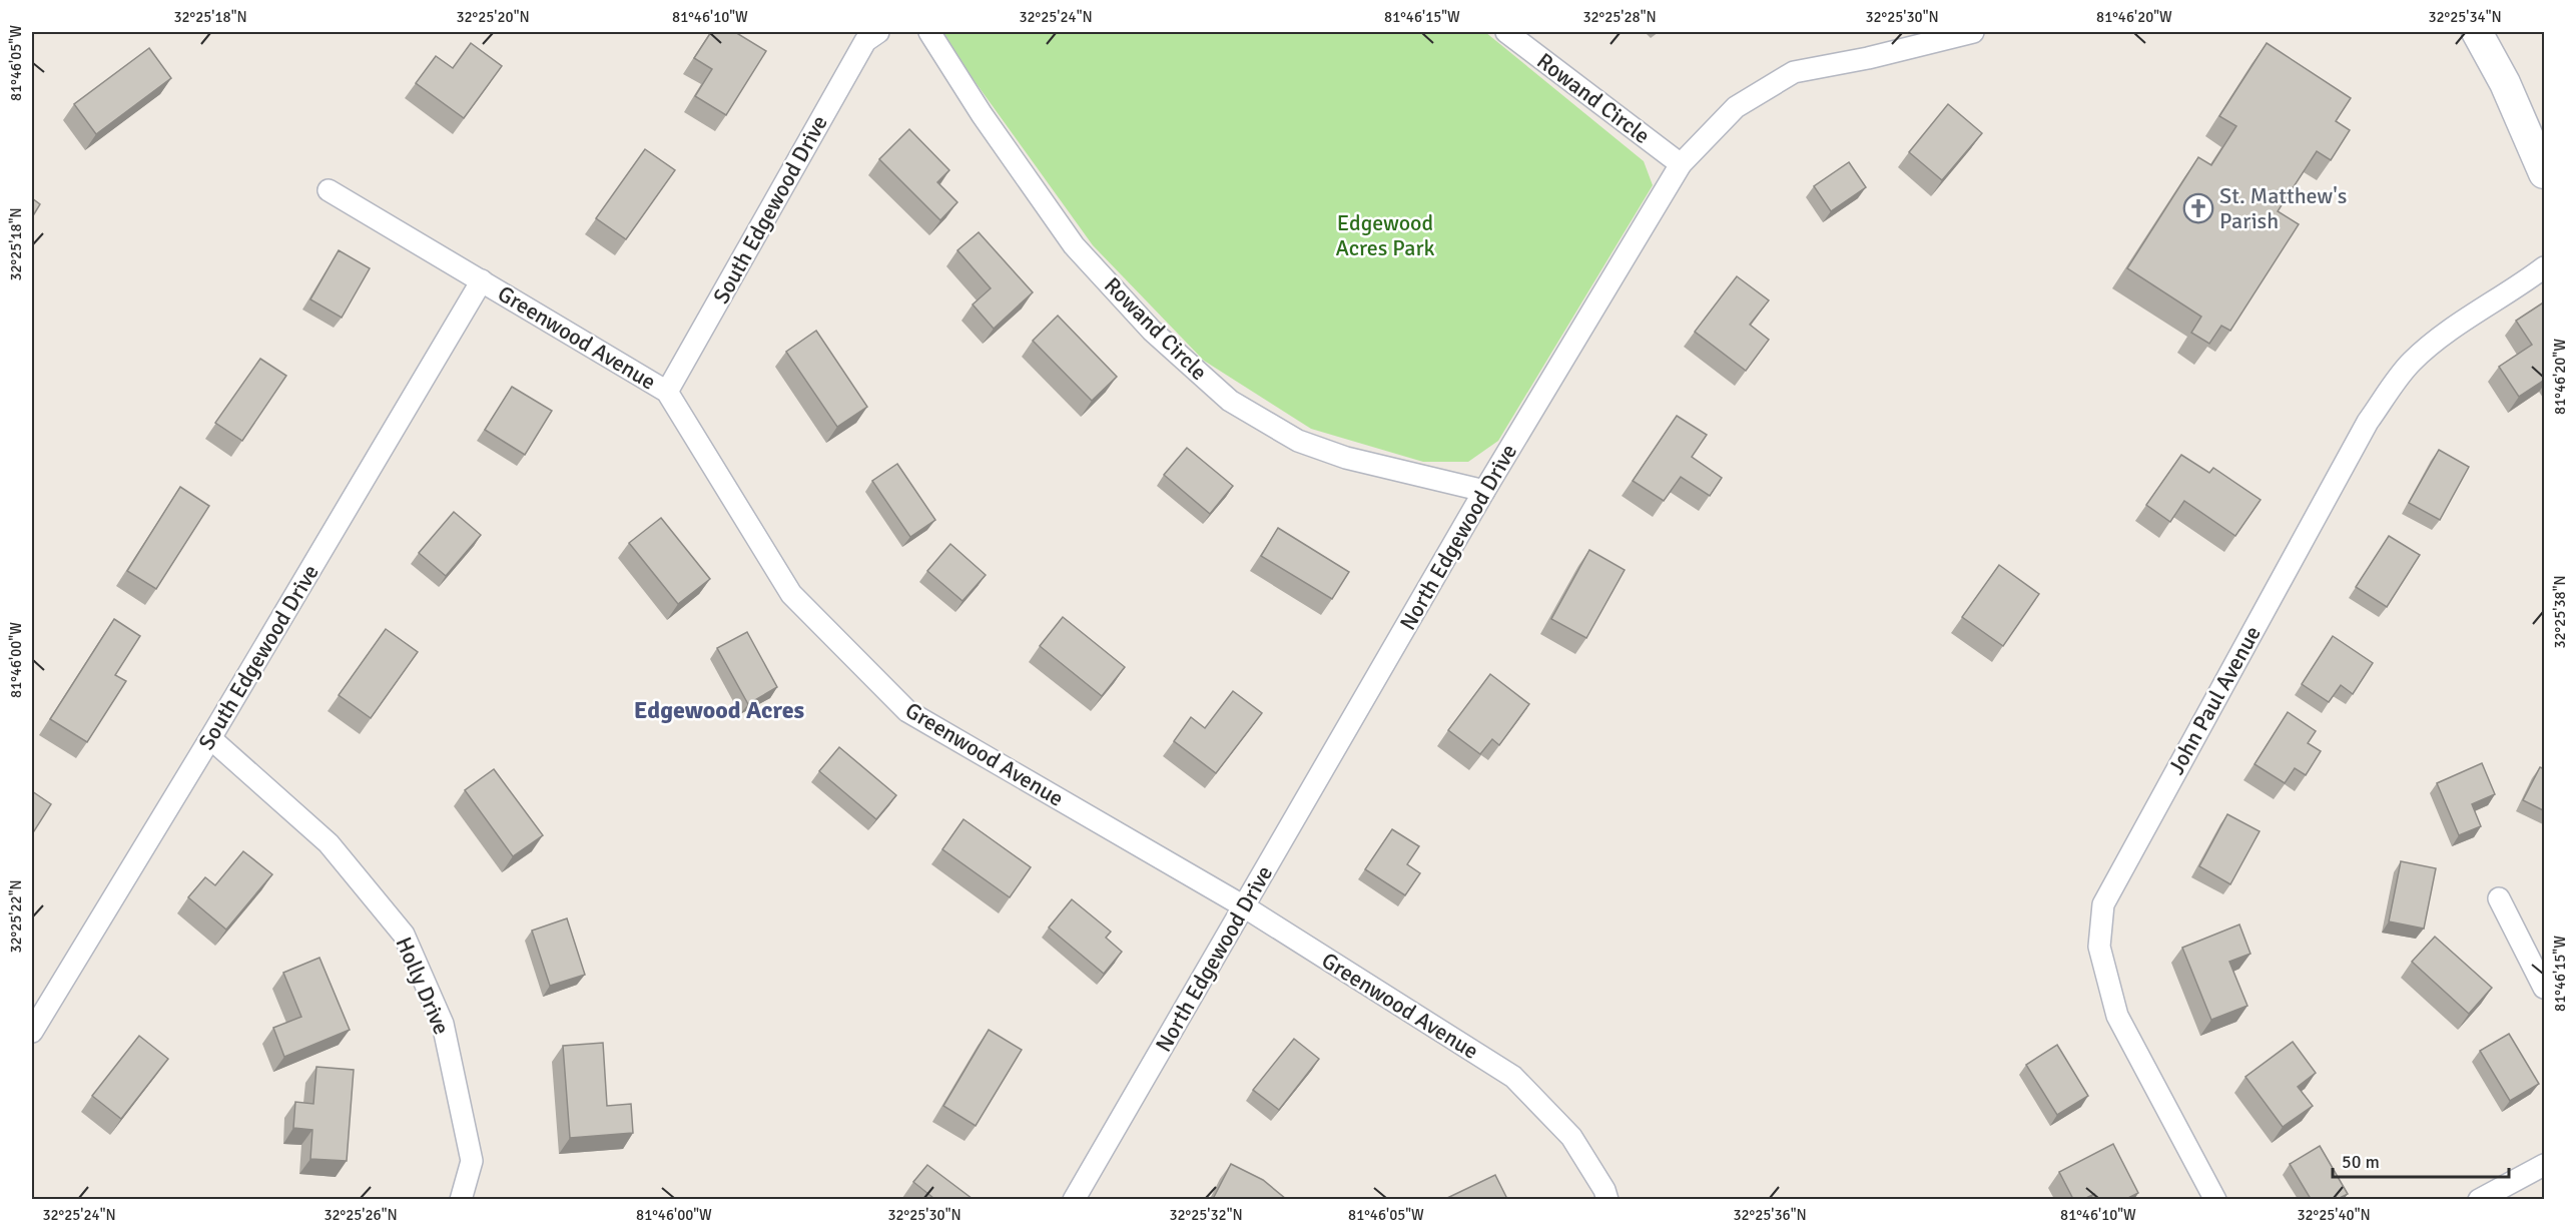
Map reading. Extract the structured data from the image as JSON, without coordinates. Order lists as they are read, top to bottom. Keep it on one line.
{"streets":{"street":["Rowand Circle","South Edgewood Drive","Greenwood Avenue","North Edgewood Drive","John Paul Avenue","Holly Drive"]},"crossings":[["Rowand Circle","North Edgewood Drive"],["South Edgewood Drive","Greenwood Avenue"],["South Edgewood Drive","Holly Drive"],["Greenwood Avenue","North Edgewood Drive"]],"districts":["Edgewood Acres"],"parks":["Edgewood Acres Park"],"places":{"church":["St. Matthew's Parish"]},"scale_bar":"50 m","coordinates":["32°25'18\"N","32°25'20\"N","81°46'10\"W","32°25'24\"N","81°46'15\"W","32°25'28\"N","32°25'30\"N","81°46'20\"W","32°25'34\"N","81°46'05\"W","32°25'38\"N","81°46'00\"W","32°25'22\"N","32°25'26\"N","32°25'32\"N","32°25'36\"N","32°25'40\"N"]}
